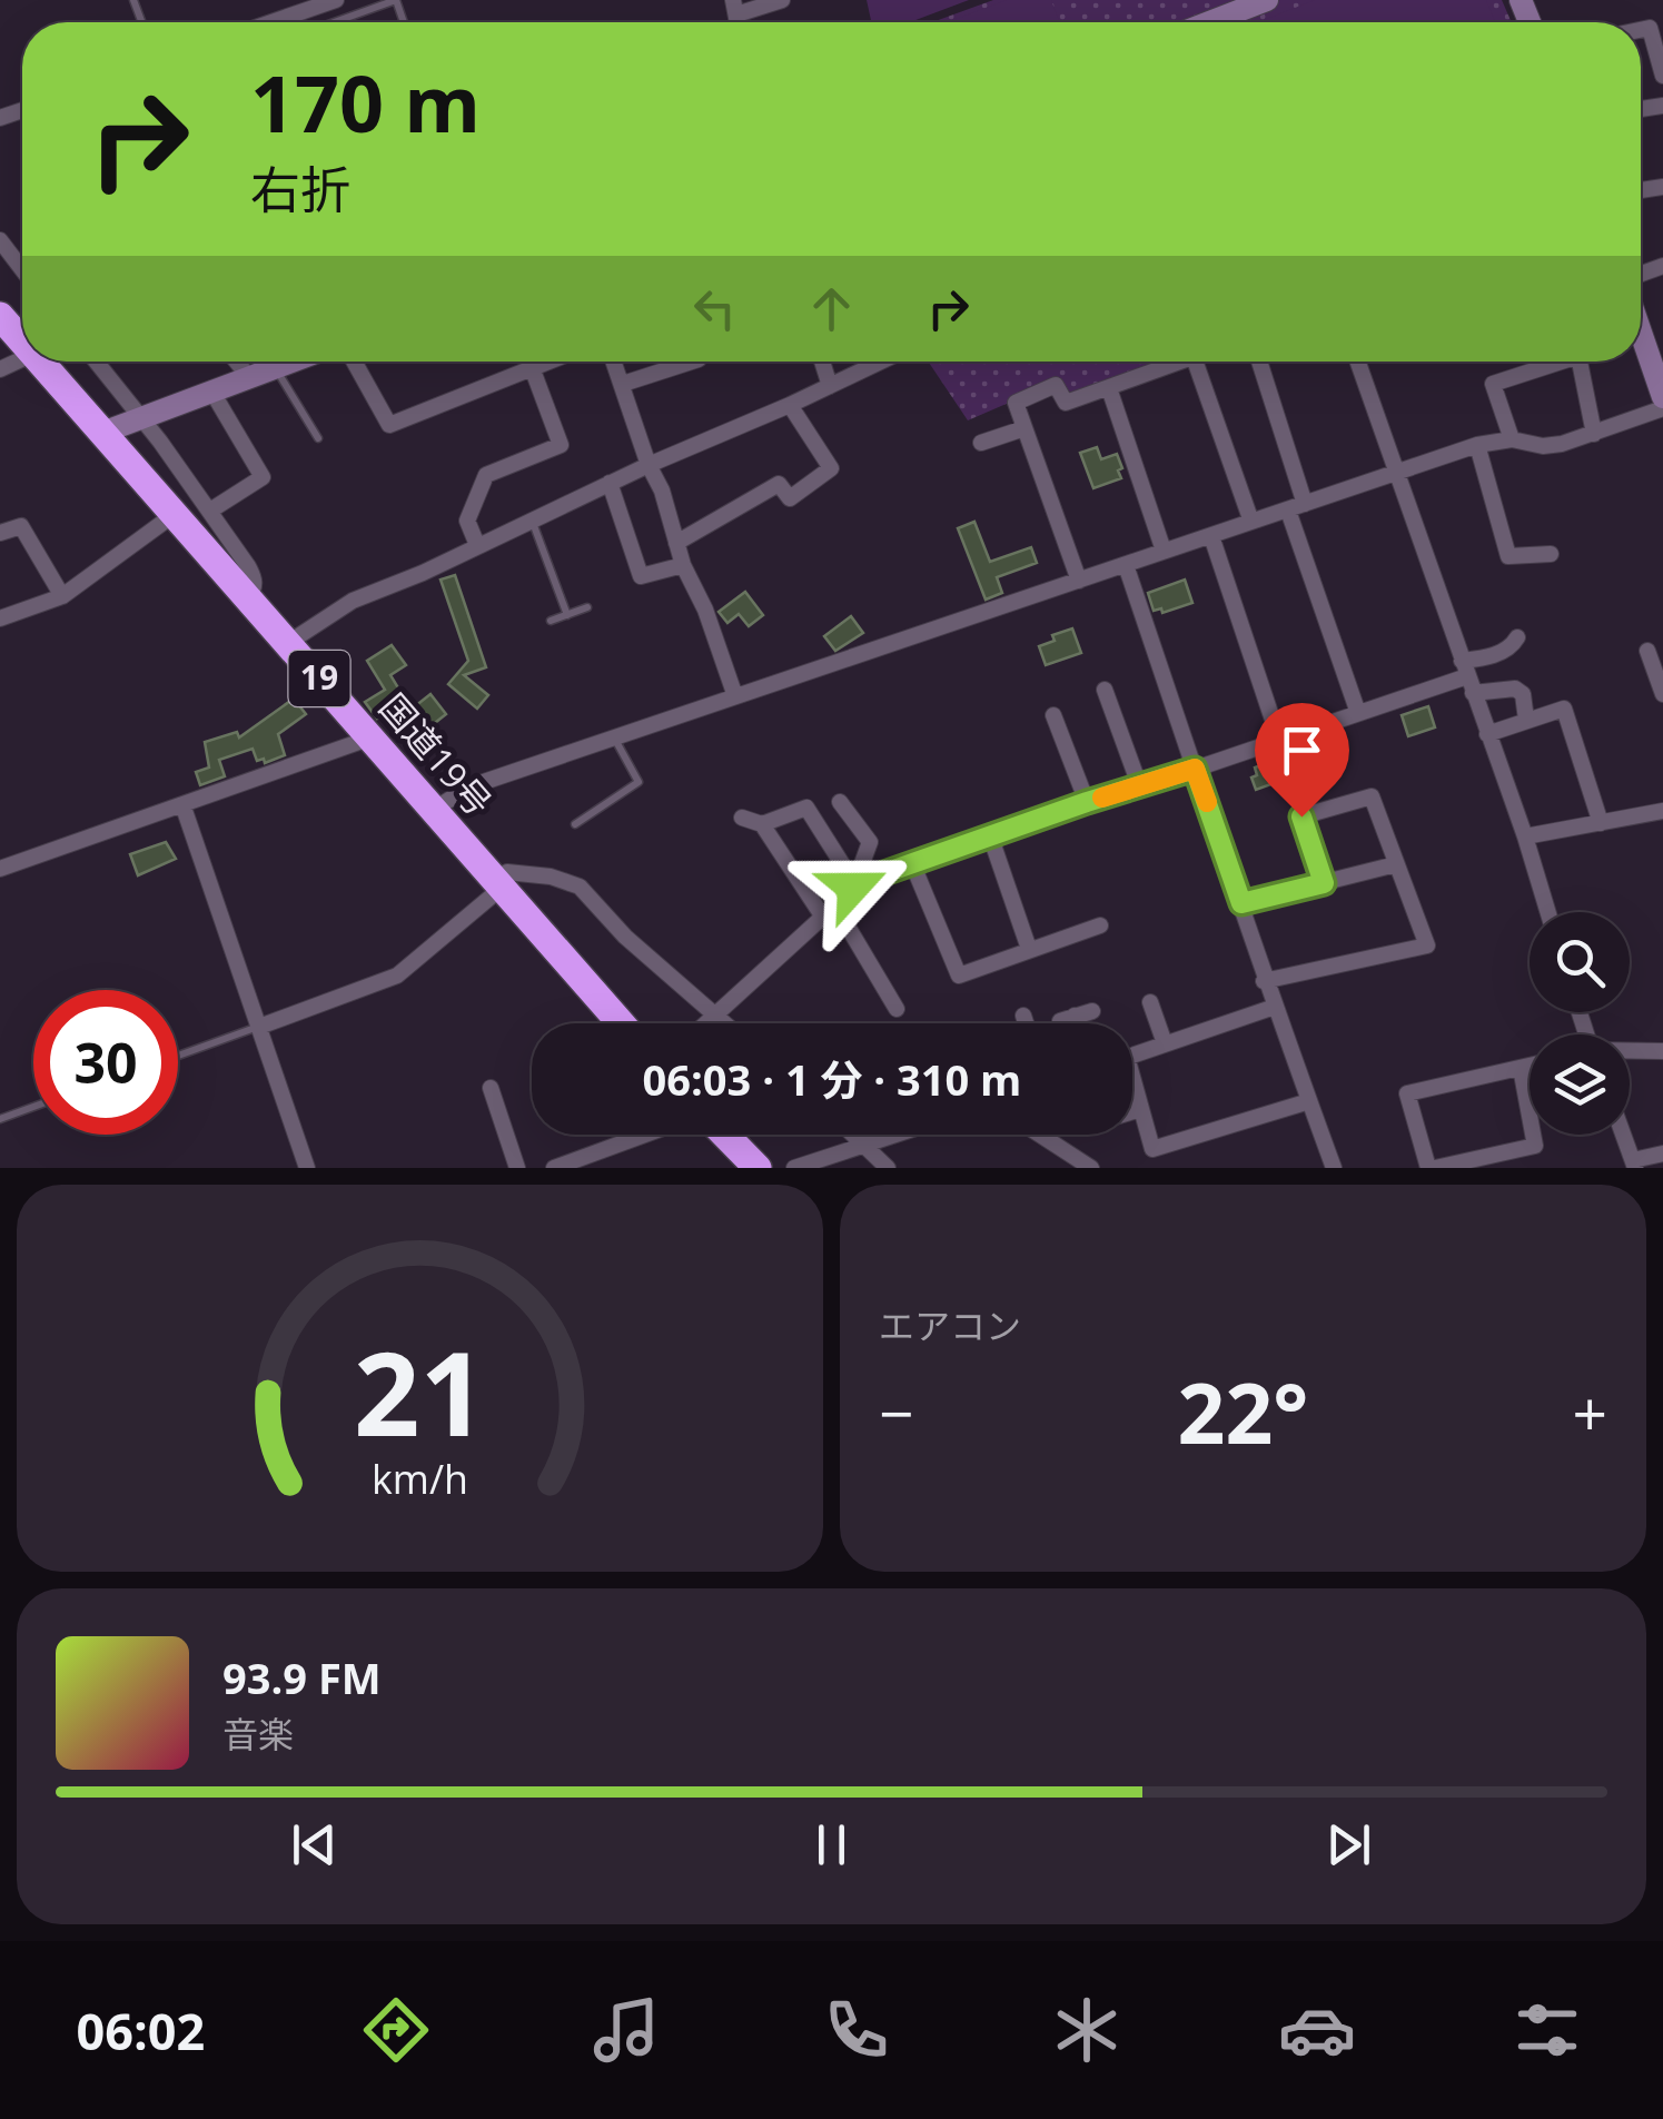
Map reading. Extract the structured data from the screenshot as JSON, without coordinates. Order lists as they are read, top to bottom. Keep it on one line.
{"streets":{"highway":["19","国道19号"]},"page":{"turn":["170 m","右折"],"limit":"30","trip":"06:03 · 1 分 · 310 m","tile":"エアコン","heat":["−","22°","+"],"song":["93.9 FM","音楽"],"tabs":"06:02","gauge":["21","km/h"]}}
